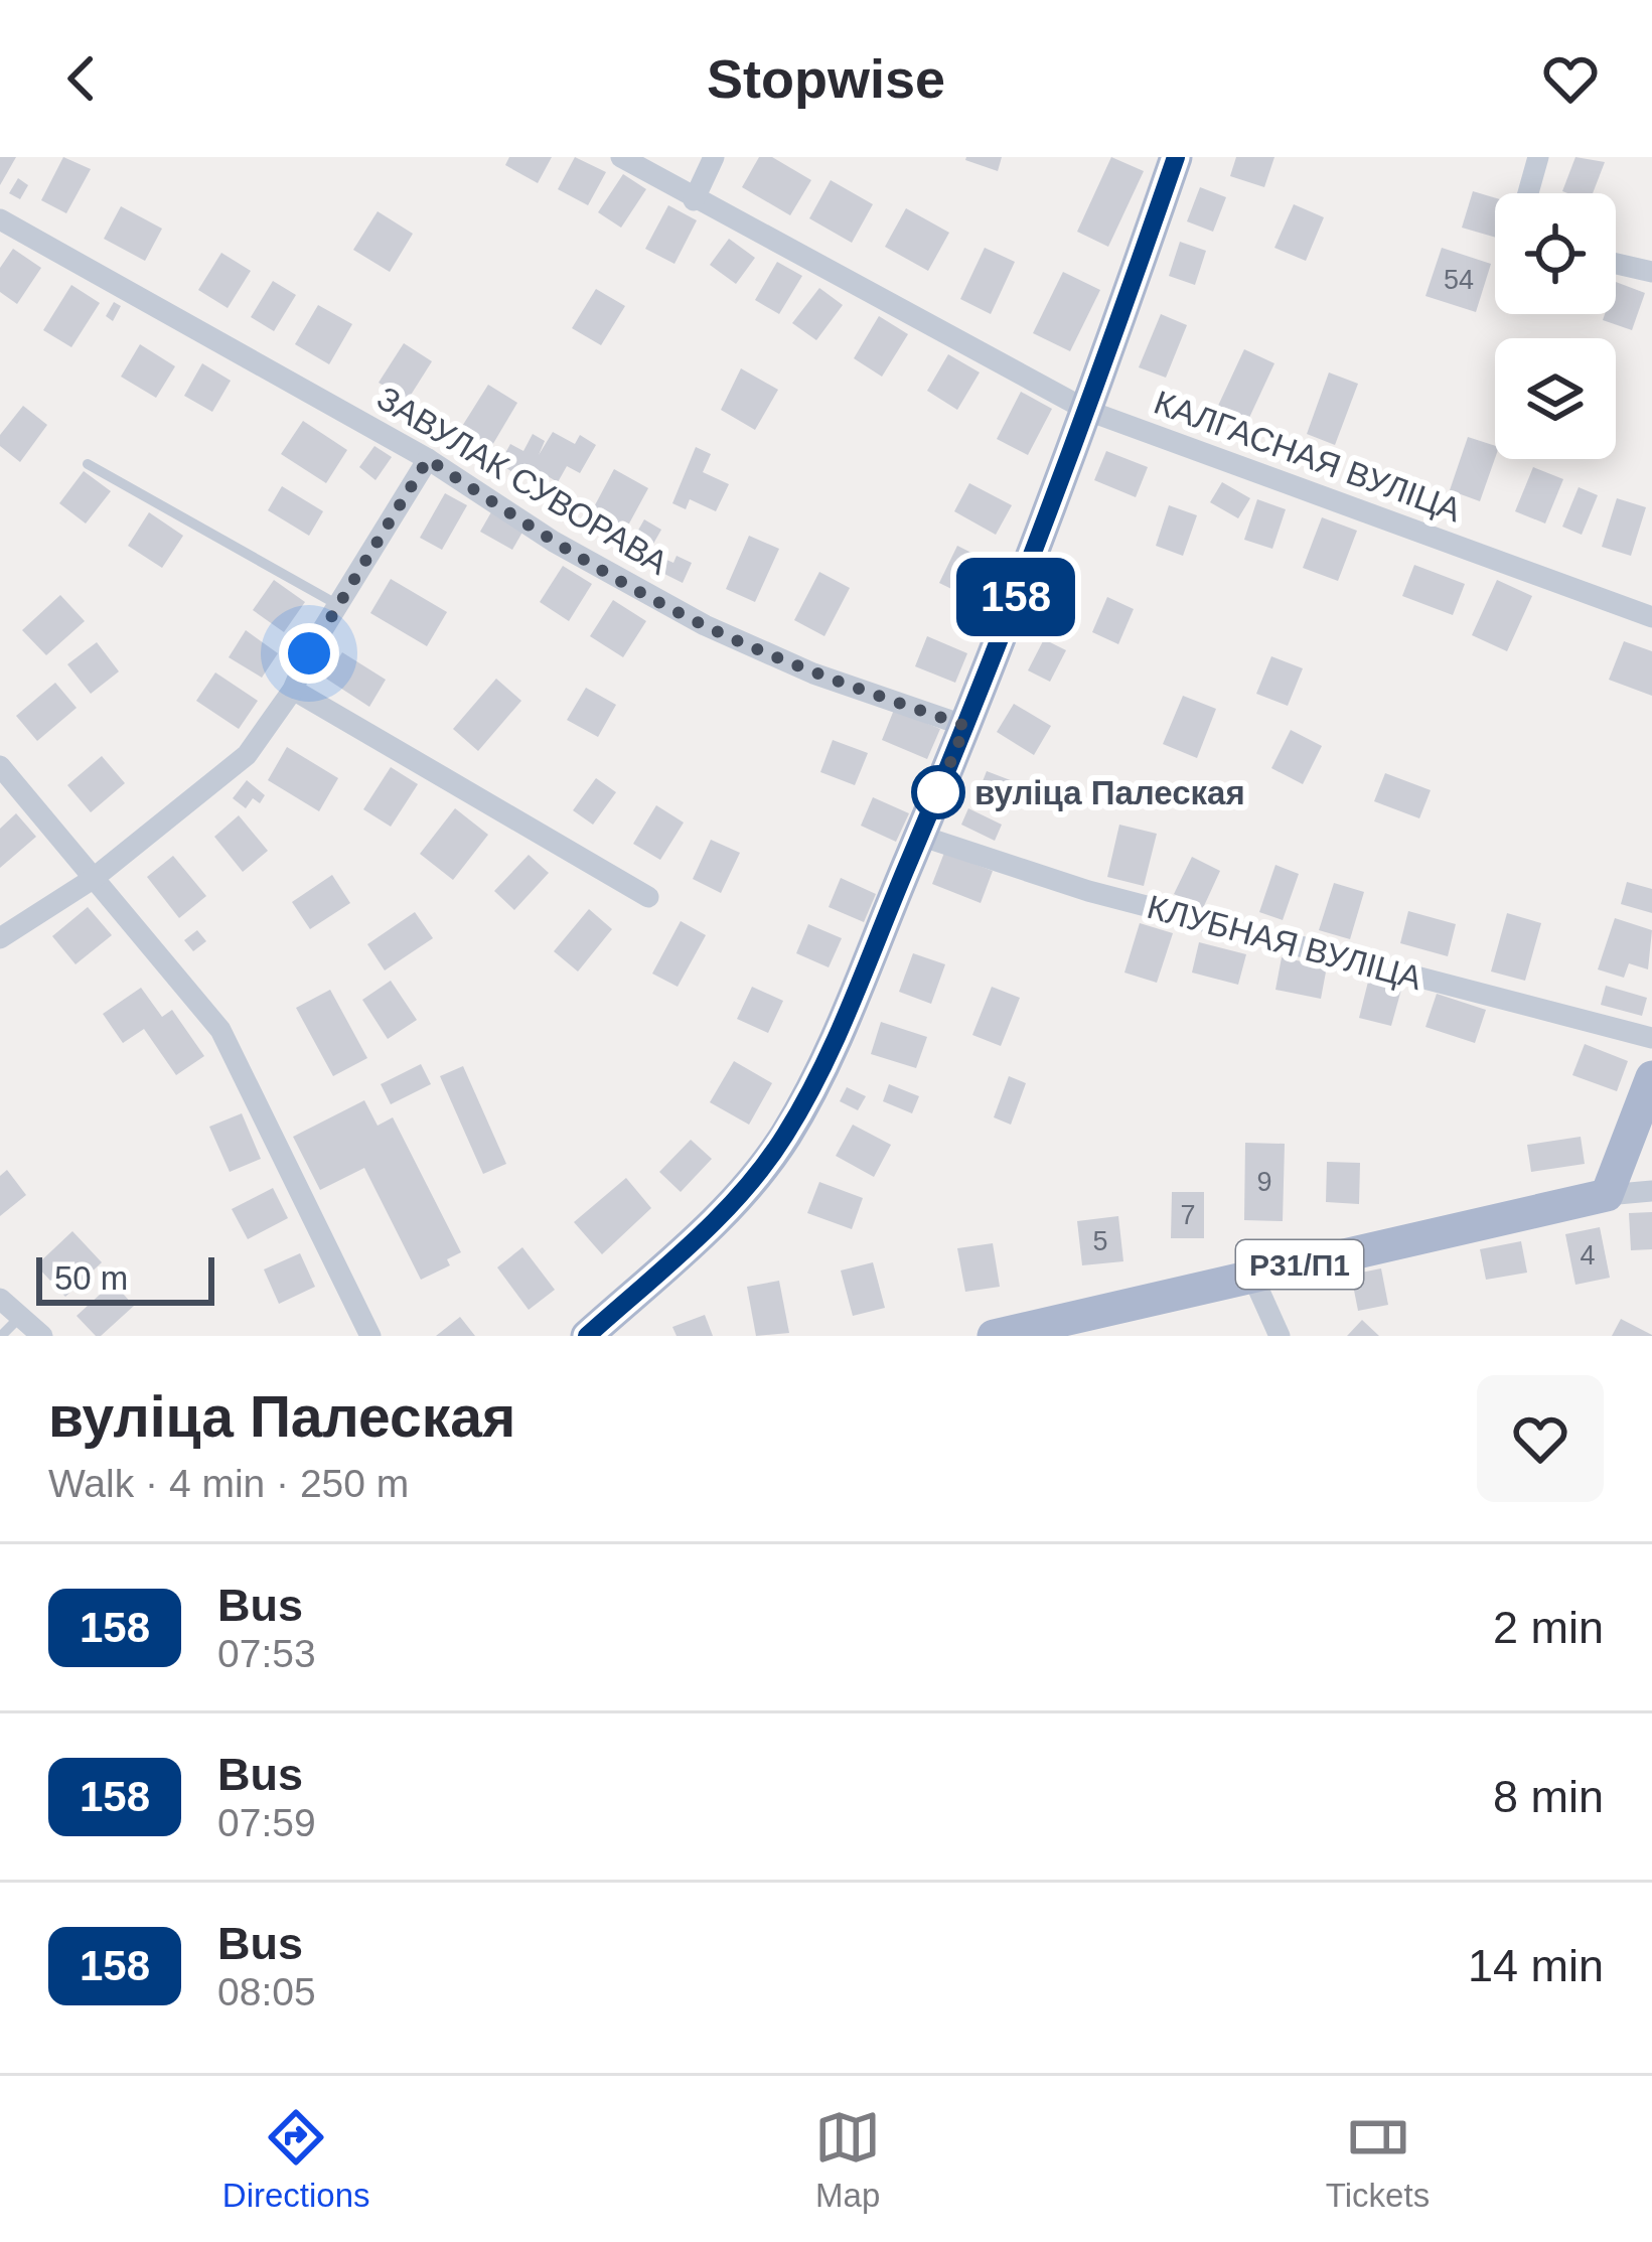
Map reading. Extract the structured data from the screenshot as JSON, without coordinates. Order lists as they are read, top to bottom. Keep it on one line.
{"streets":{"main road":["Р31/П1"],"street":["КАЛГАСНАЯ ВУЛІЦА","ЗАВУЛАК СУВОРАВА","КЛУБНАЯ ВУЛІЦА"]},"places":["вуліца Палеская"],"lines":["bus line 158"],"house_numbers":["54","9","7","5","4"],"scale_bar":"50 m","page":{"header":"Stopwise","on_map":"158","scale":"50 m","heading":["вуліца Палеская","Walk · 4 min · 250 m"],"list":[{"mark":"158","name":"Bus","note":"07:53","value":"2 min"},{"mark":"158","name":"Bus","note":"07:59","value":"8 min"},{"mark":"158","name":"Bus","note":"08:05","value":"14 min"}],"tabs":["Directions","Map","Tickets"]}}
